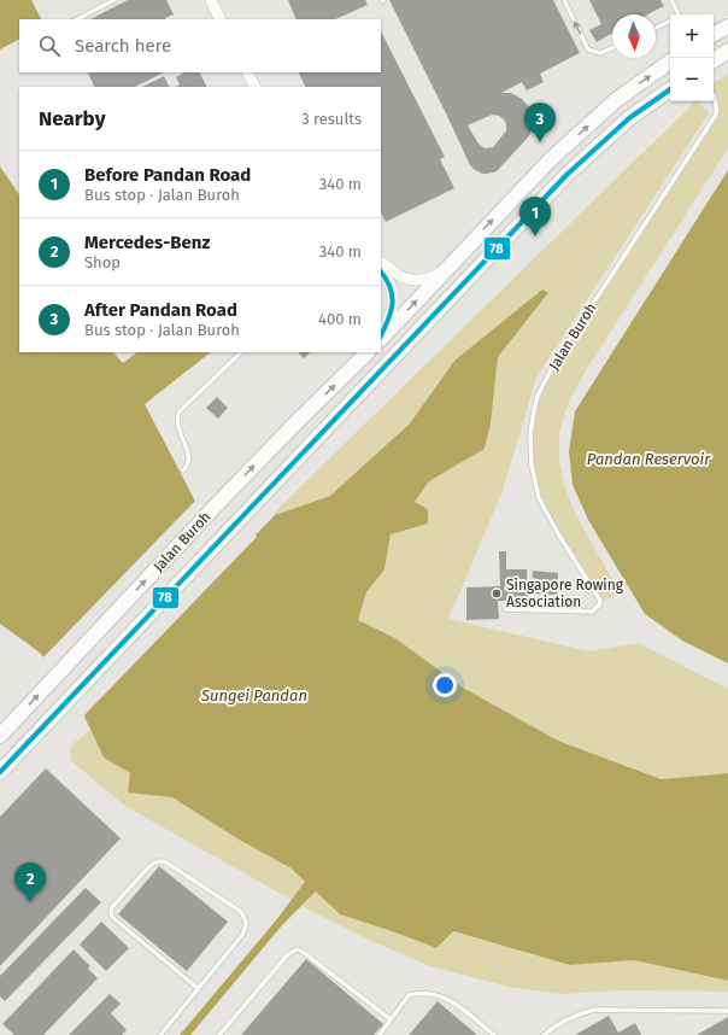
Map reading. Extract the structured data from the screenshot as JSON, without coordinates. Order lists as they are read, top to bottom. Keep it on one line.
{"streets":{"highway":["Jalan Buroh"]},"water":["Pandan Reservoir","Sungei Pandan"],"places":["Singapore Rowing Association"],"lines":["transit line 78"],"north":"bottom","page":{"map_buttons":["+","−"],"search":"Search here","heading":["Nearby","3 results"],"pins":["3","1","2"],"list":[{"mark":"1","name":"Before Pandan Road","note":"Bus stop · Jalan Buroh","value":"340 m"},{"mark":"2","name":"Mercedes-Benz","note":"Shop","value":"340 m"},{"mark":"3","name":"After Pandan Road","note":"Bus stop · Jalan Buroh","value":"400 m"}]}}
